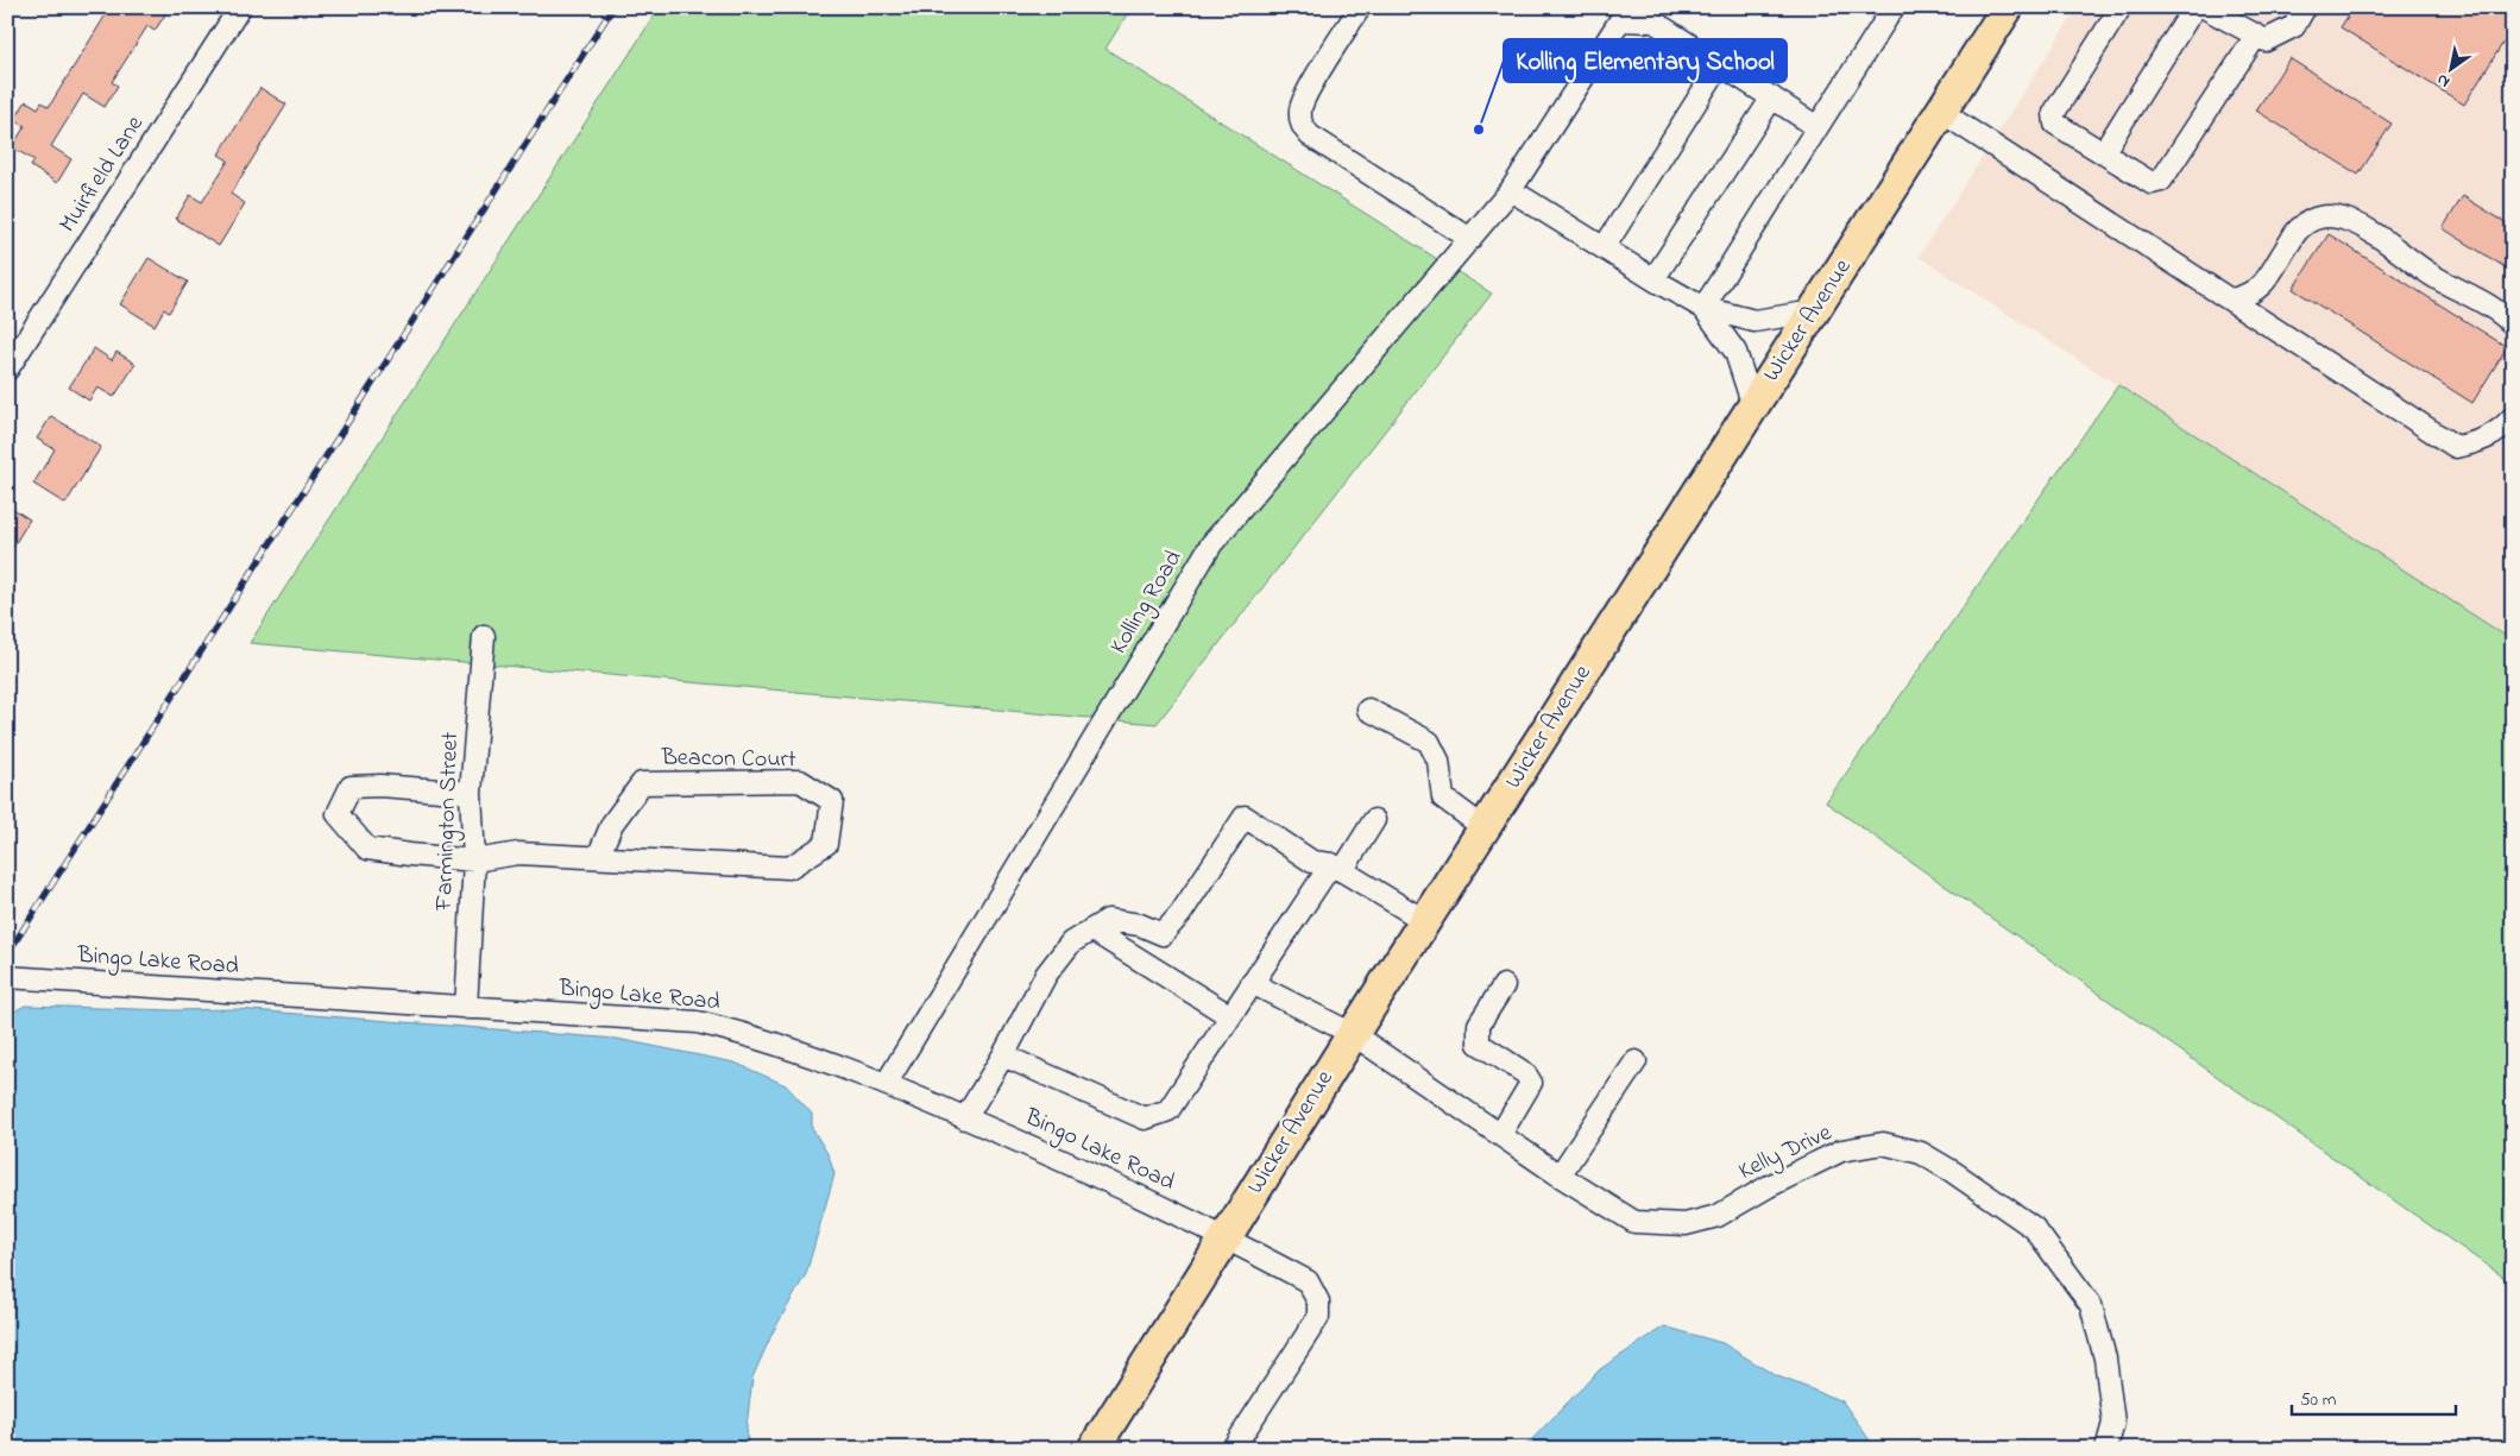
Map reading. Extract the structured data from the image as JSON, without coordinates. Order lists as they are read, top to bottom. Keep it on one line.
{"streets":{"highway":["Wicker Avenue"],"street":["Muirfield Lane","Kolling Road","Beacon Court","Farmington Street","Bingo Lake Road","Kelly Drive"]},"crossings":[["Wicker Avenue","Bingo Lake Road"],["Wicker Avenue","Kelly Drive"],["Kolling Road","Bingo Lake Road"],["Beacon Court","Farmington Street"],["Farmington Street","Bingo Lake Road"]],"places":["Kolling Elementary School"],"scale_bar":"50 m","north":"bottom left"}
